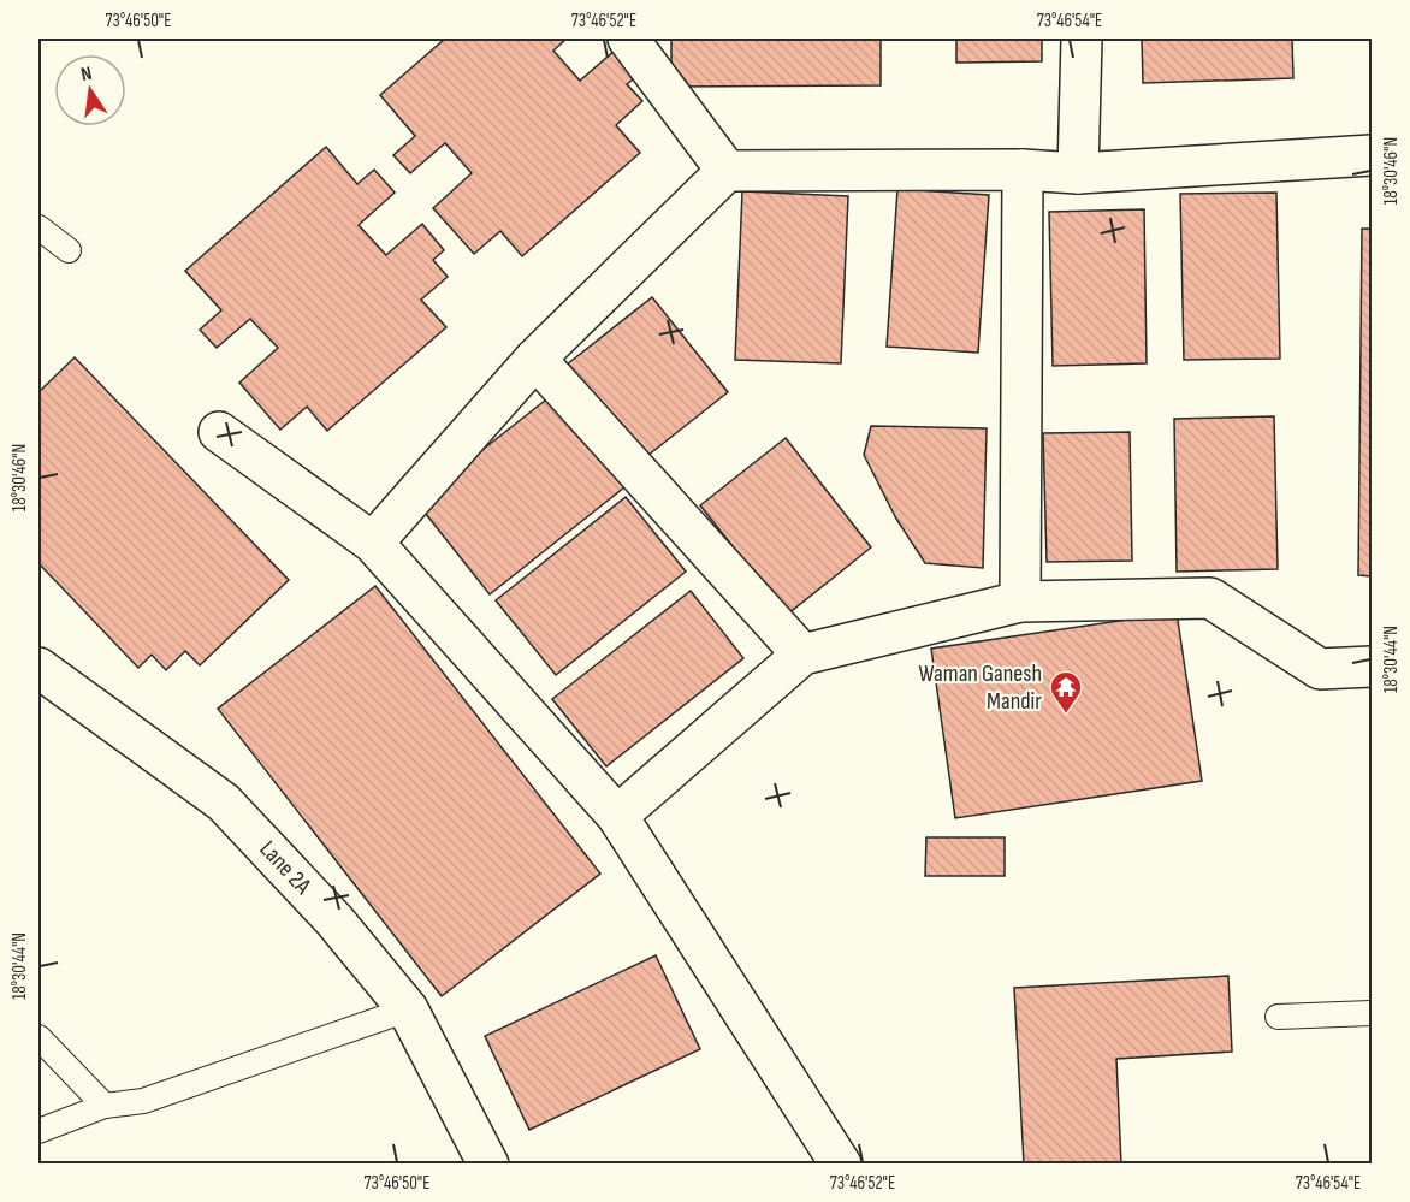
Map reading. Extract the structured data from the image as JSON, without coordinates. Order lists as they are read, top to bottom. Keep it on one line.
{"streets":{"street":["Lane 2A"]},"places":{"temple":["Waman Ganesh Mandir"]},"north":"top","coordinates":["73°46'50\"E","73°46'52\"E","73°46'54\"E","18°30'46\"N","18°30'44\"N"]}
